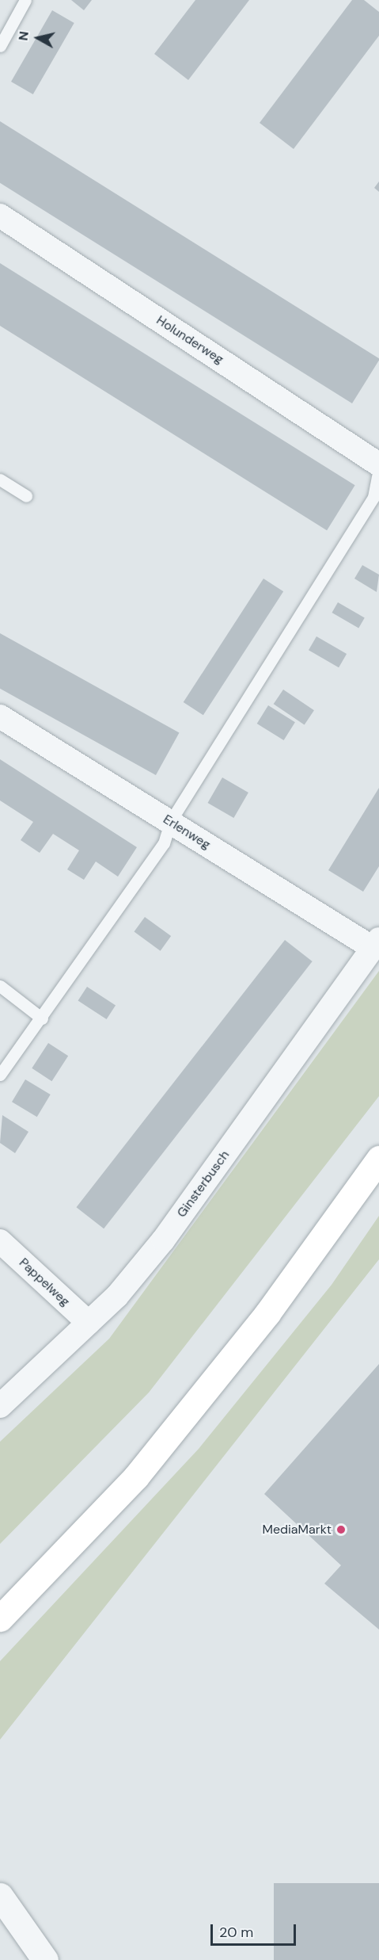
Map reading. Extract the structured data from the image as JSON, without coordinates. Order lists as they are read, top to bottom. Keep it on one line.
{"streets":{"street":["Holunderweg","Erlenweg","Ginsterbusch","Pappelweg"]},"crossings":[["Erlenweg","Ginsterbusch"],["Ginsterbusch","Pappelweg"]],"places":["MediaMarkt"],"scale_bar":"20 m","north":"left"}
